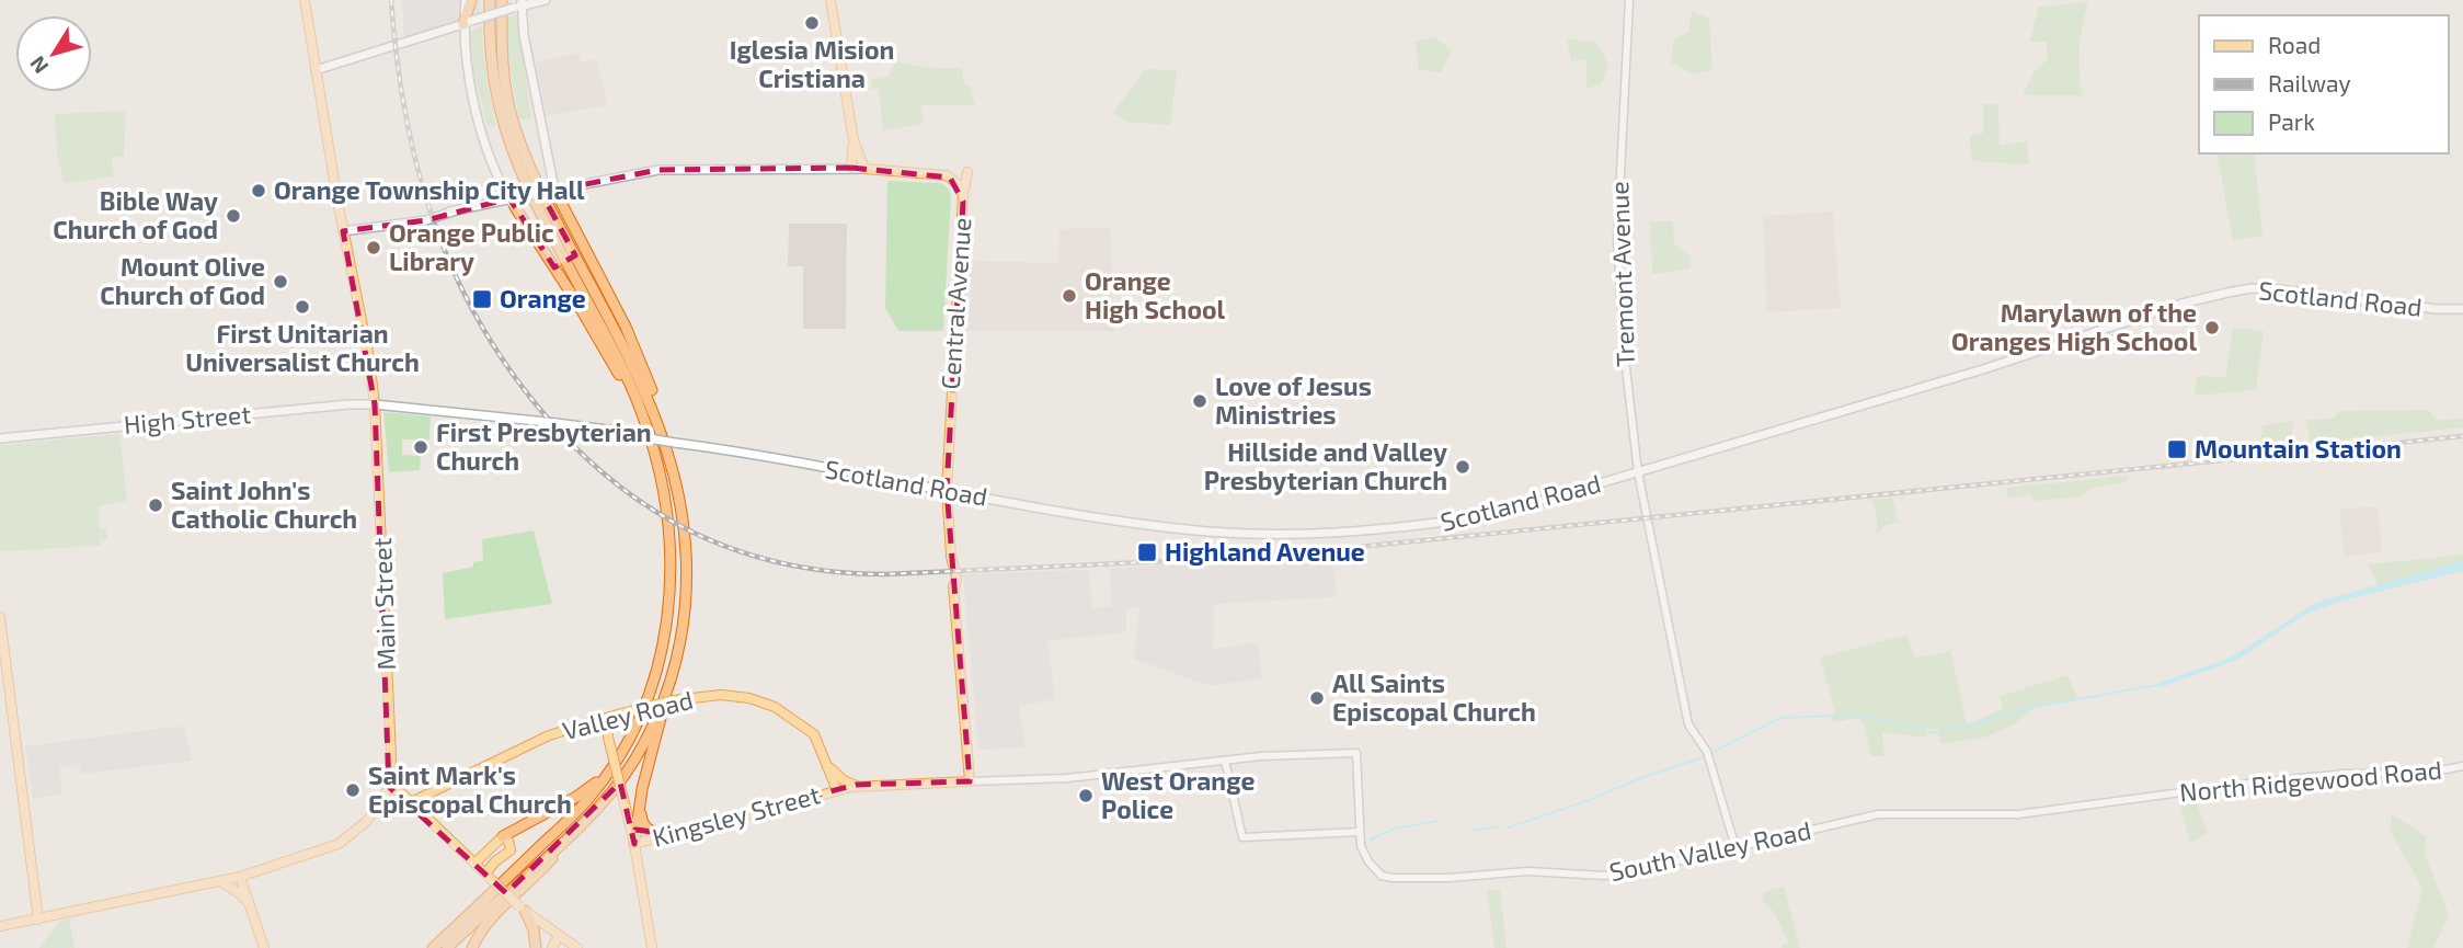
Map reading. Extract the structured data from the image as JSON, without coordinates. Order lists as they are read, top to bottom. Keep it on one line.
{"streets":{"main road":["Scotland Road","Central Avenue","High Street","Main Street","Valley Road","Kingsley Street"],"street":["Tremont Avenue","North Ridgewood Road","South Valley Road"]},"crossings":[["Tremont Avenue","Scotland Road"],["Tremont Avenue","South Valley Road"],["Scotland Road","Central Avenue"],["Scotland Road","High Street"],["Scotland Road","Main Street"],["High Street","Main Street"],["Valley Road","Kingsley Street"],["North Ridgewood Road","South Valley Road"]],"places":{"other":["Iglesia Mision Cristiana","Orange Township City Hall","Bible Way Church of God","Orange Public Library","Mount Olive Church of God","Orange High School","First Unitarian Universalist Church","Marylawn of the Oranges High School","Love of Jesus Ministries","First Presbyterian Church","Hillside and Valley Presbyterian Church","Saint John's Catholic Church","All Saints Episcopal Church","Saint Mark's Episcopal Church","West Orange Police"],"transit":["Orange","Mountain Station","Highland Avenue"]},"legend":["Road","Railway","Park"],"north":"bottom left"}
